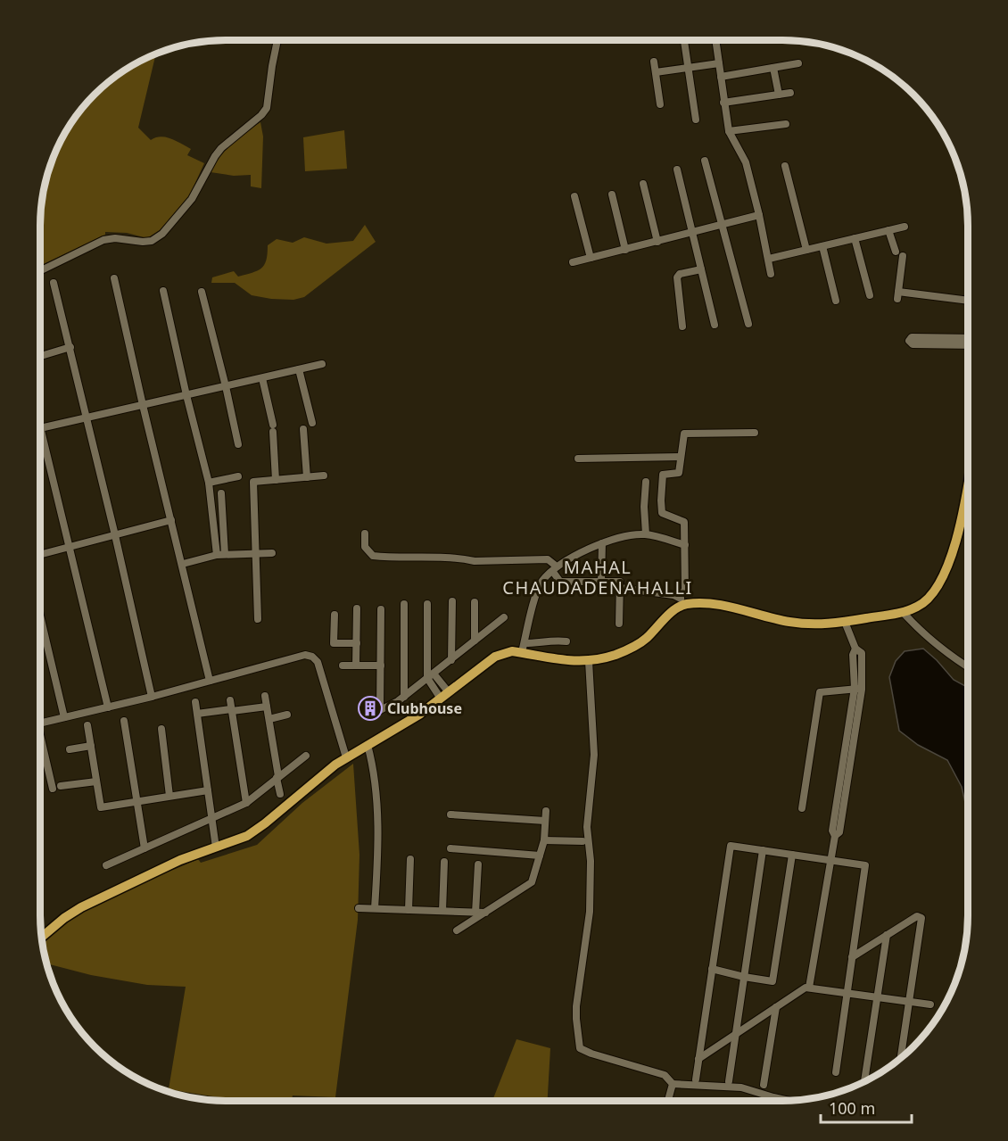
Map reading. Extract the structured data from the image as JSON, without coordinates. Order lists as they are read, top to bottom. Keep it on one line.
{"districts":["MAHAL CHAUDADENAHALLI"],"places":{"building":["Clubhouse"]},"scale_bar":"100 m"}
